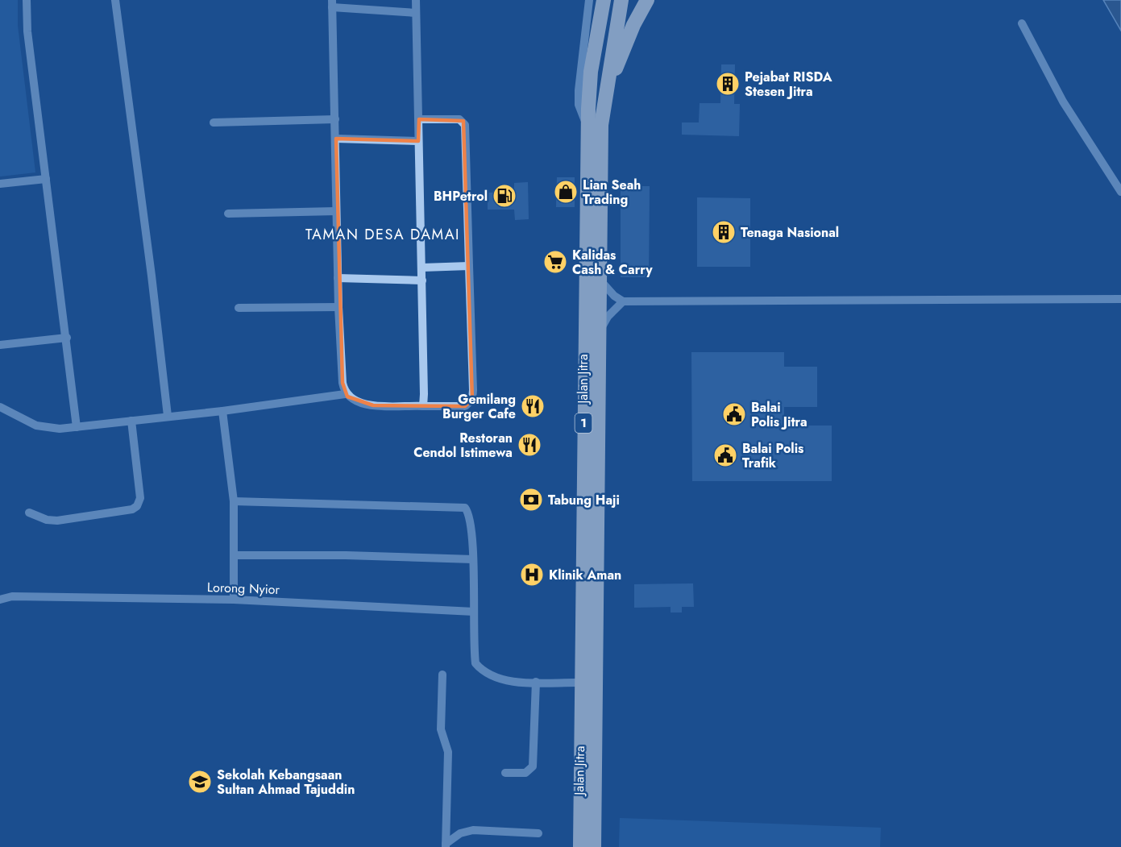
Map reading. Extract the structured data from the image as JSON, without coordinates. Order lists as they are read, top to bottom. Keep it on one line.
{"streets":{"highway":["Jalan Jitra","1"],"street":["Lorong Nyior"]},"districts":["TAMAN DESA DAMAI"],"places":{"building":["Pejabat RISDA Stesen Jitra","Tenaga Nasional"],"shop":["Lian Seah Trading"],"fuel station":["BHPetrol"],"supermarket":["Kalidas Cash & Carry"],"restaurant":["Gemilang Burger Cafe","Restoran Cendol Istimewa"],"public building":["Balai Polis Jitra","Balai Polis Trafik"],"bank":["Tabung Haji"],"hospital":["Klinik Aman"],"school or university":["Sekolah Kebangsaan Sultan Ahmad Tajuddin"]}}
